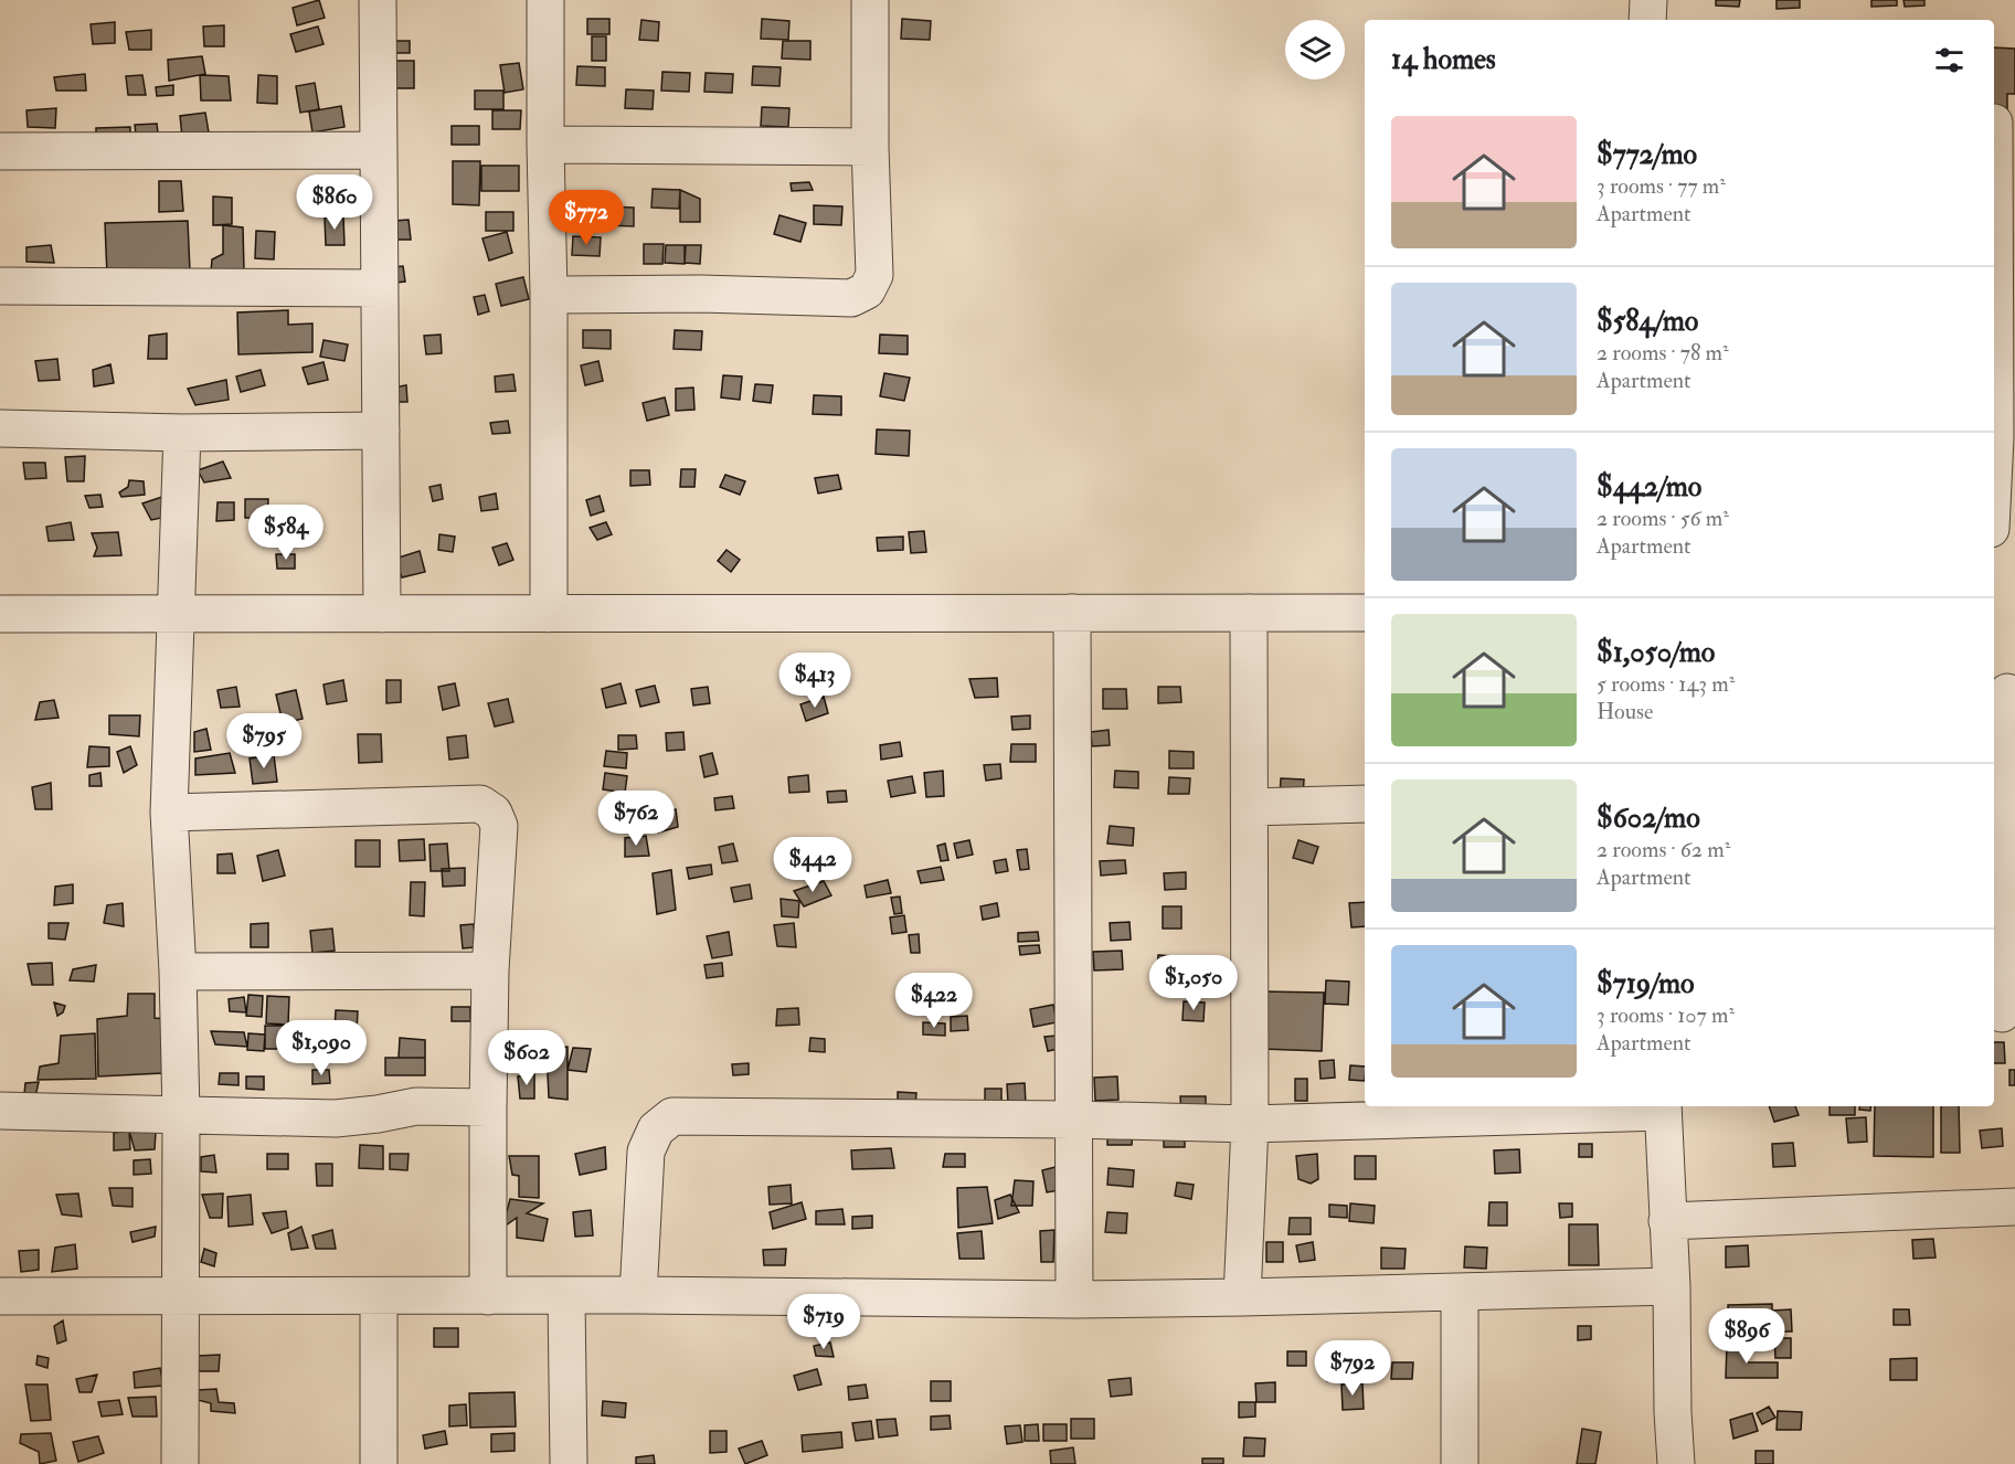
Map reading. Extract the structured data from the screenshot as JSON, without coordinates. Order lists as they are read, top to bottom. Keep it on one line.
{"page":{"heading":"14 homes","list":[{"name":"$772/mo","note":"3 rooms · 77 m² · Apartment"},{"name":"$584/mo","note":"2 rooms · 78 m² · Apartment"},{"name":"$442/mo","note":"2 rooms · 56 m² · Apartment"},{"name":"$1,050/mo","note":"5 rooms · 143 m² · House"},{"name":"$602/mo","note":"2 rooms · 62 m² · Apartment"},{"name":"$719/mo","note":"3 rooms · 107 m² · Apartment"}],"price":["$860","$772","$584","$413","$795","$762","$442","$1,050","$422","$1,090","$602","$719","$896","$792"]}}
